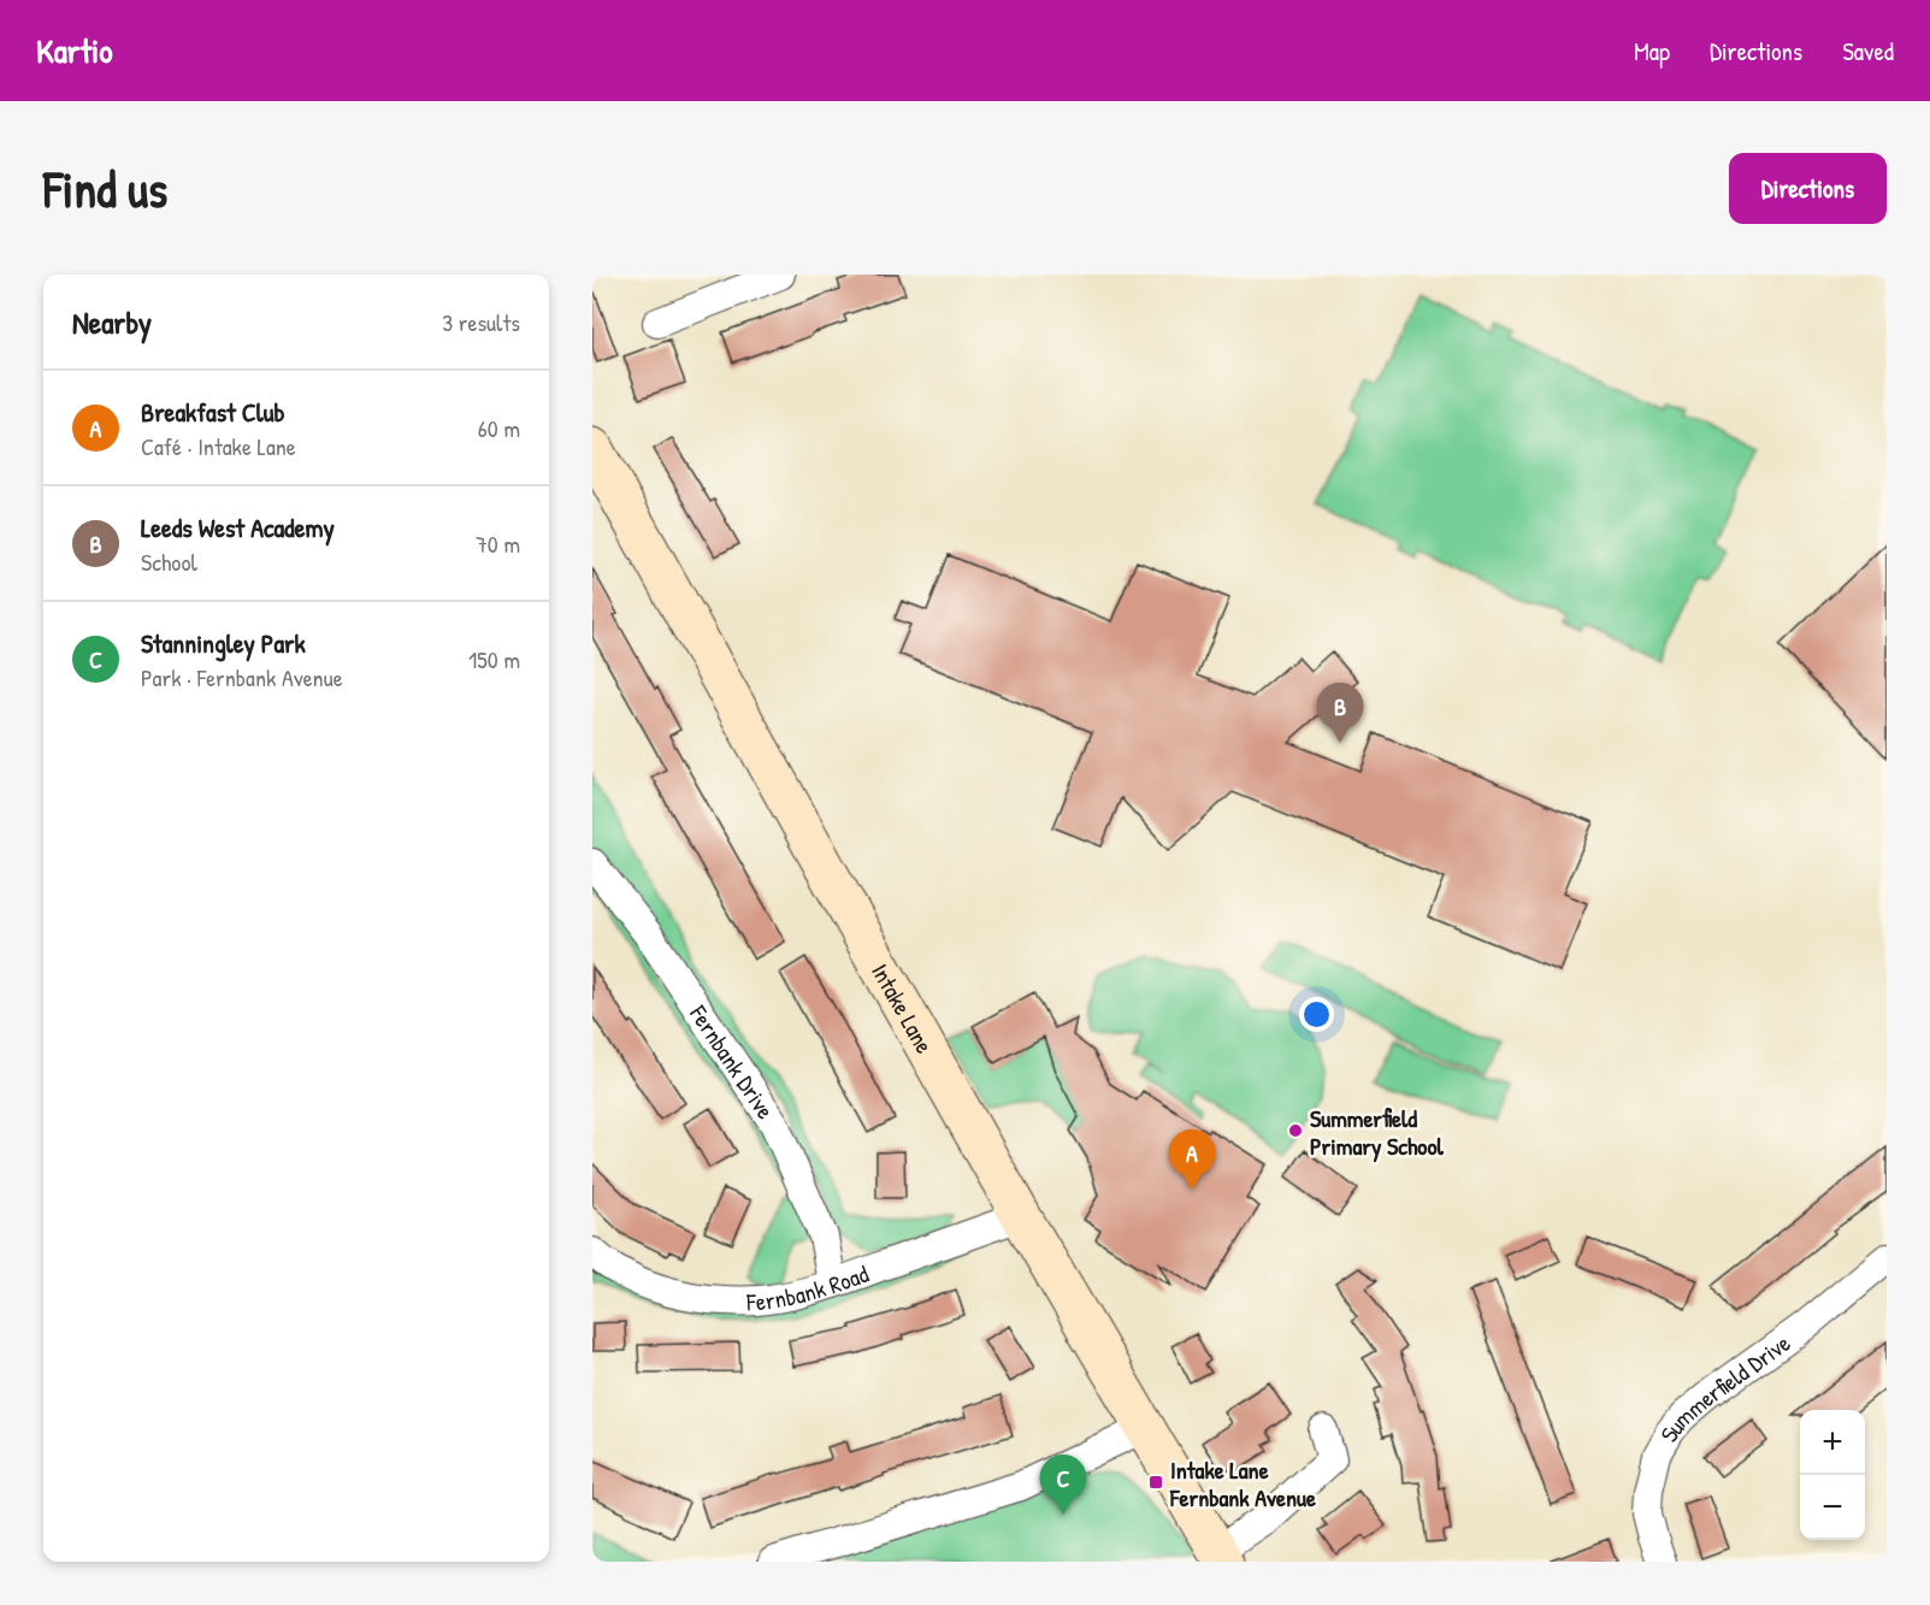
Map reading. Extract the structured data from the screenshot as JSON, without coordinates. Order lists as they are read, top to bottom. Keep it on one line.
{"streets":{"street":["Intake Lane","Fernbank Drive","Fernbank Road","Summerfield Drive"]},"crossings":[["Intake Lane","Fernbank Road"],["Fernbank Drive","Fernbank Road"]],"places":{"other":["Summerfield Primary School"],"transit":["Intake Lane Fernbank Avenue"]},"page":{"header":"Kartio","nav":["Map","Directions","Saved"],"buttons":"Directions","title":"Find us","heading":["Nearby","3 results"],"list":[{"mark":"A","name":"Breakfast Club","note":"Café · Intake Lane","value":"60 m"},{"mark":"B","name":"Leeds West Academy","note":"School","value":"70 m"},{"mark":"C","name":"Stanningley Park","note":"Park · Fernbank Avenue","value":"150 m"}],"pins":["B","A","C"],"map_buttons":["+","−"]}}
